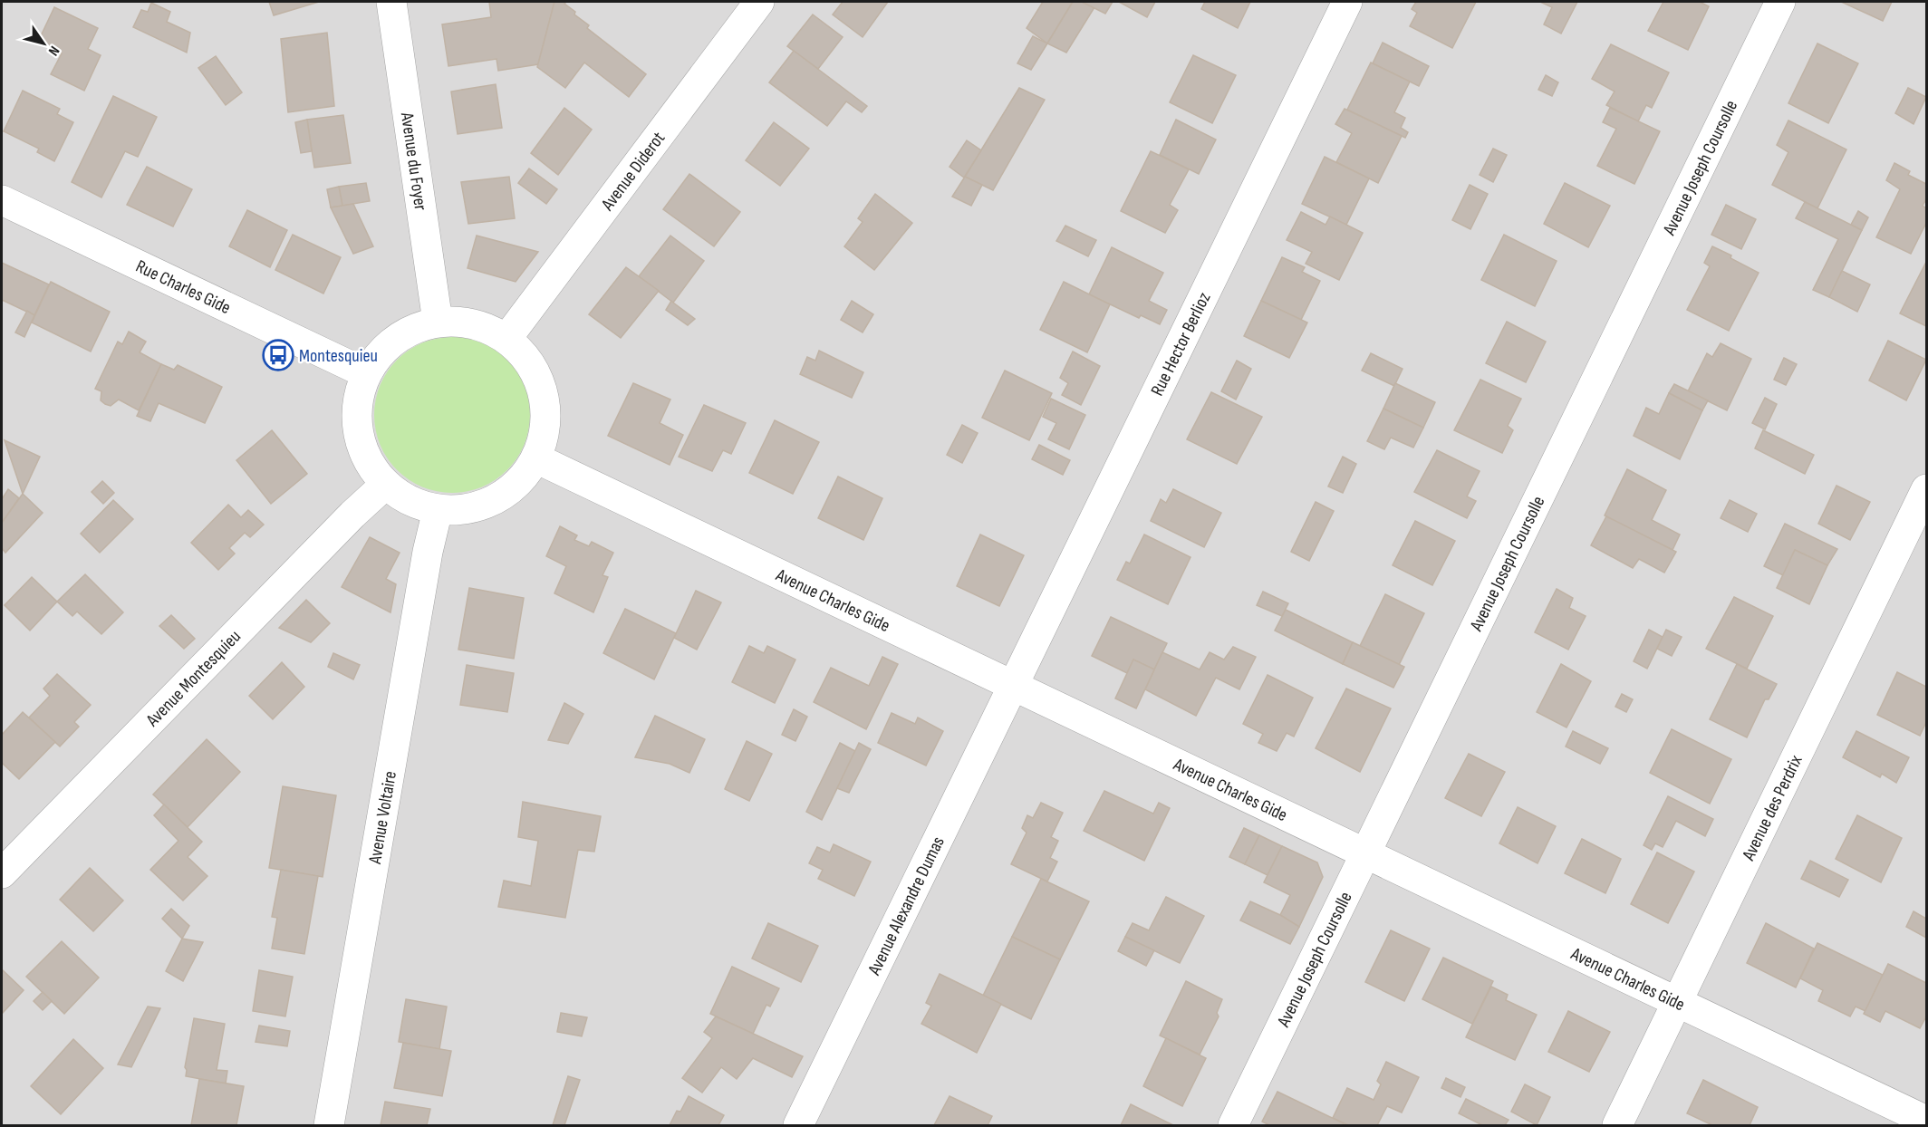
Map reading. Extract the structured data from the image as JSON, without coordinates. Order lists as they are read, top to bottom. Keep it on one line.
{"streets":{"street":["Avenue du Foyer","Avenue Joseph Coursolle","Avenue Diderot","Rue Charles Gide","Rue Hector Berlioz","Avenue Charles Gide","Avenue Montesquieu","Avenue des Perdrix","Avenue Voltaire","Avenue Alexandre Dumas"]},"crossings":[["Avenue du Foyer","Avenue Diderot"],["Avenue du Foyer","Rue Charles Gide"],["Avenue du Foyer","Avenue Charles Gide"],["Avenue du Foyer","Avenue Montesquieu"],["Avenue du Foyer","Avenue Voltaire"],["Avenue Joseph Coursolle","Avenue Charles Gide"],["Avenue Diderot","Rue Charles Gide"],["Avenue Diderot","Avenue Charles Gide"],["Avenue Diderot","Avenue Montesquieu"],["Avenue Diderot","Avenue Voltaire"],["Rue Charles Gide","Avenue Charles Gide"],["Rue Charles Gide","Avenue Montesquieu"],["Rue Charles Gide","Avenue Voltaire"],["Rue Hector Berlioz","Avenue Charles Gide"],["Rue Hector Berlioz","Avenue Alexandre Dumas"],["Avenue Charles Gide","Avenue Montesquieu"],["Avenue Charles Gide","Avenue des Perdrix"],["Avenue Charles Gide","Avenue Voltaire"],["Avenue Charles Gide","Avenue Alexandre Dumas"],["Avenue Montesquieu","Avenue Voltaire"]],"places":{"bus stop":["Montesquieu"]},"north":"bottom right"}
